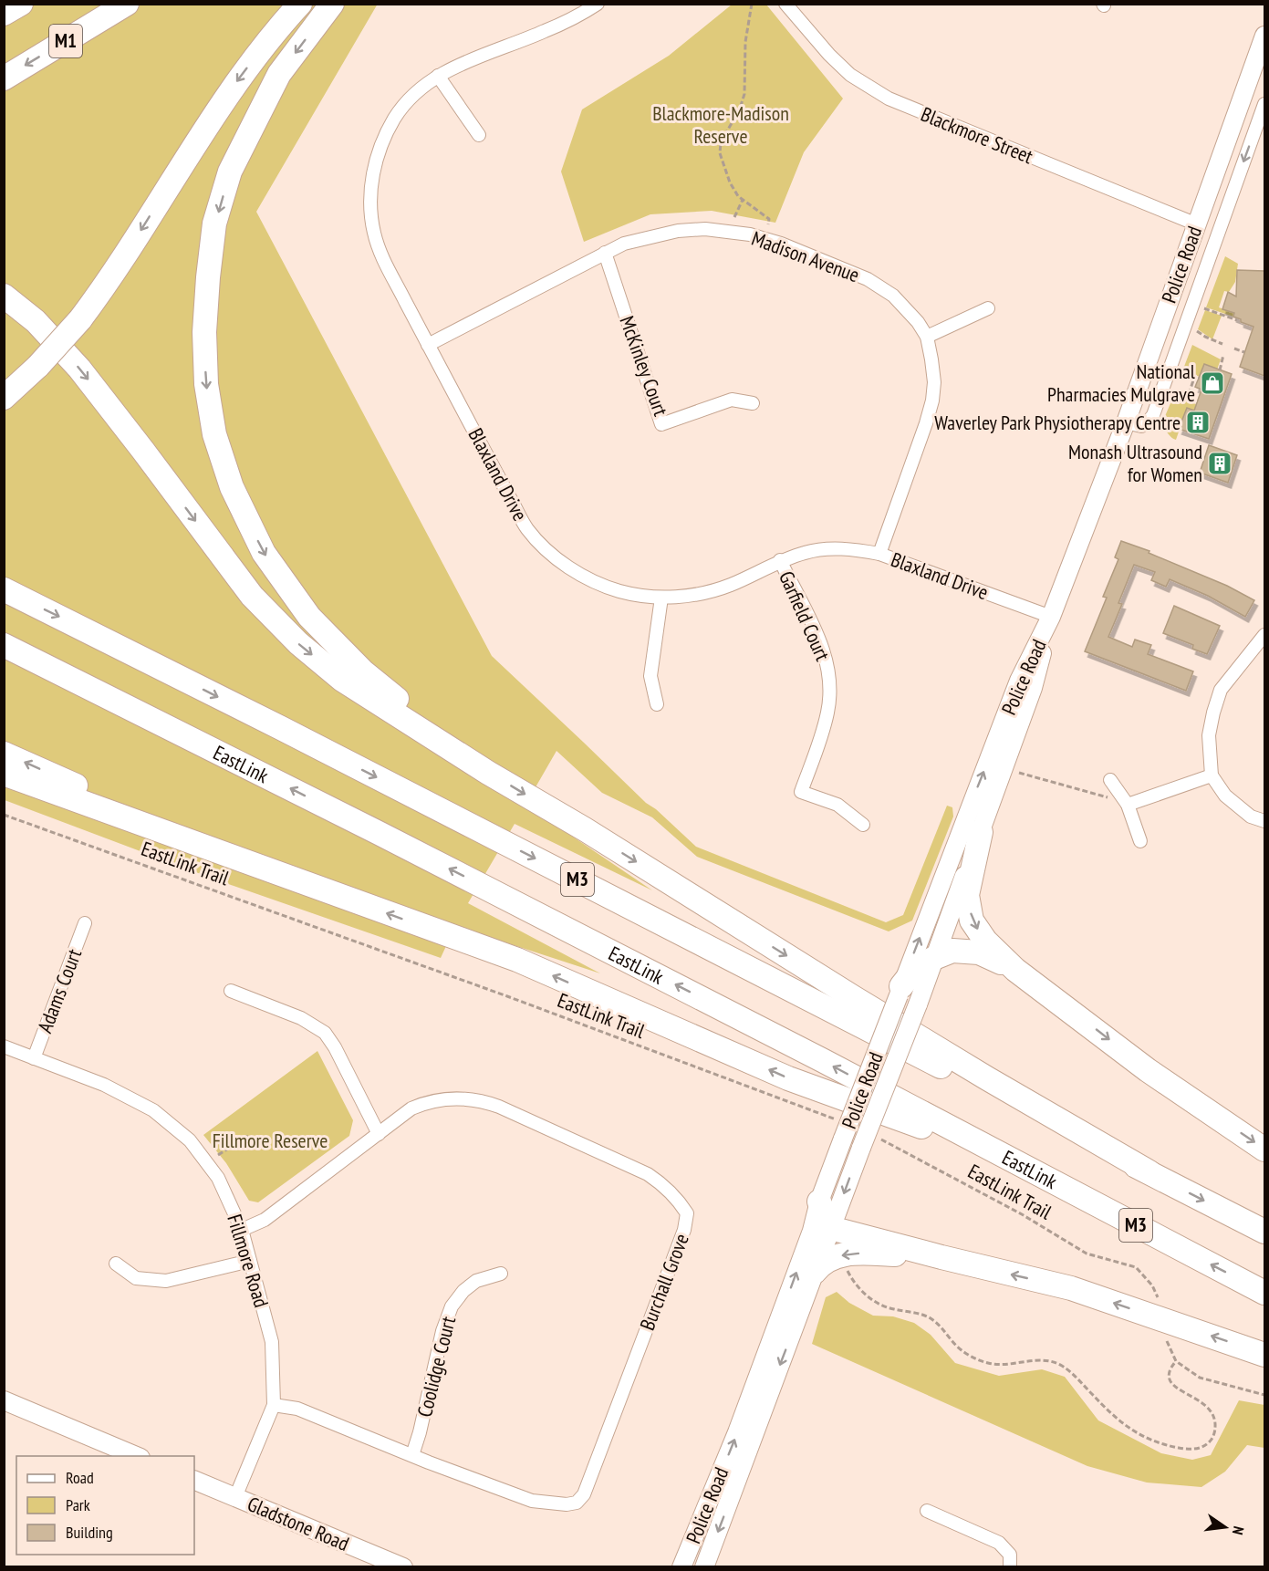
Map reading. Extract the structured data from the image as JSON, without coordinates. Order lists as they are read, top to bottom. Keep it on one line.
{"streets":{"highway":["M1","EastLink","M3"],"main road":["Police Road","Gladstone Road"],"street":["Blackmore Street","Madison Avenue","McKinley Court","Blaxland Drive","Garfield Court","Adams Court","Fillmore Road","Burchall Grove","Coolidge Court"],"path":["EastLink Trail"]},"crossings":[["Blackmore Street","Police Road"],["Madison Avenue","McKinley Court"],["Madison Avenue","Blaxland Drive"],["Police Road","Blaxland Drive"],["Police Road","EastLink Trail"],["Blaxland Drive","Garfield Court"],["Adams Court","Fillmore Road"],["Fillmore Road","Burchall Grove"],["Fillmore Road","Gladstone Road"],["Burchall Grove","Coolidge Court"]],"parks":["Blackmore-Madison Reserve","Fillmore Reserve"],"places":{"shop":["National Pharmacies Mulgrave"],"building":["Waverley Park Physiotherapy Centre","Monash Ultrasound for Women"]},"legend":["Road","Park","Building"],"north":"right"}
